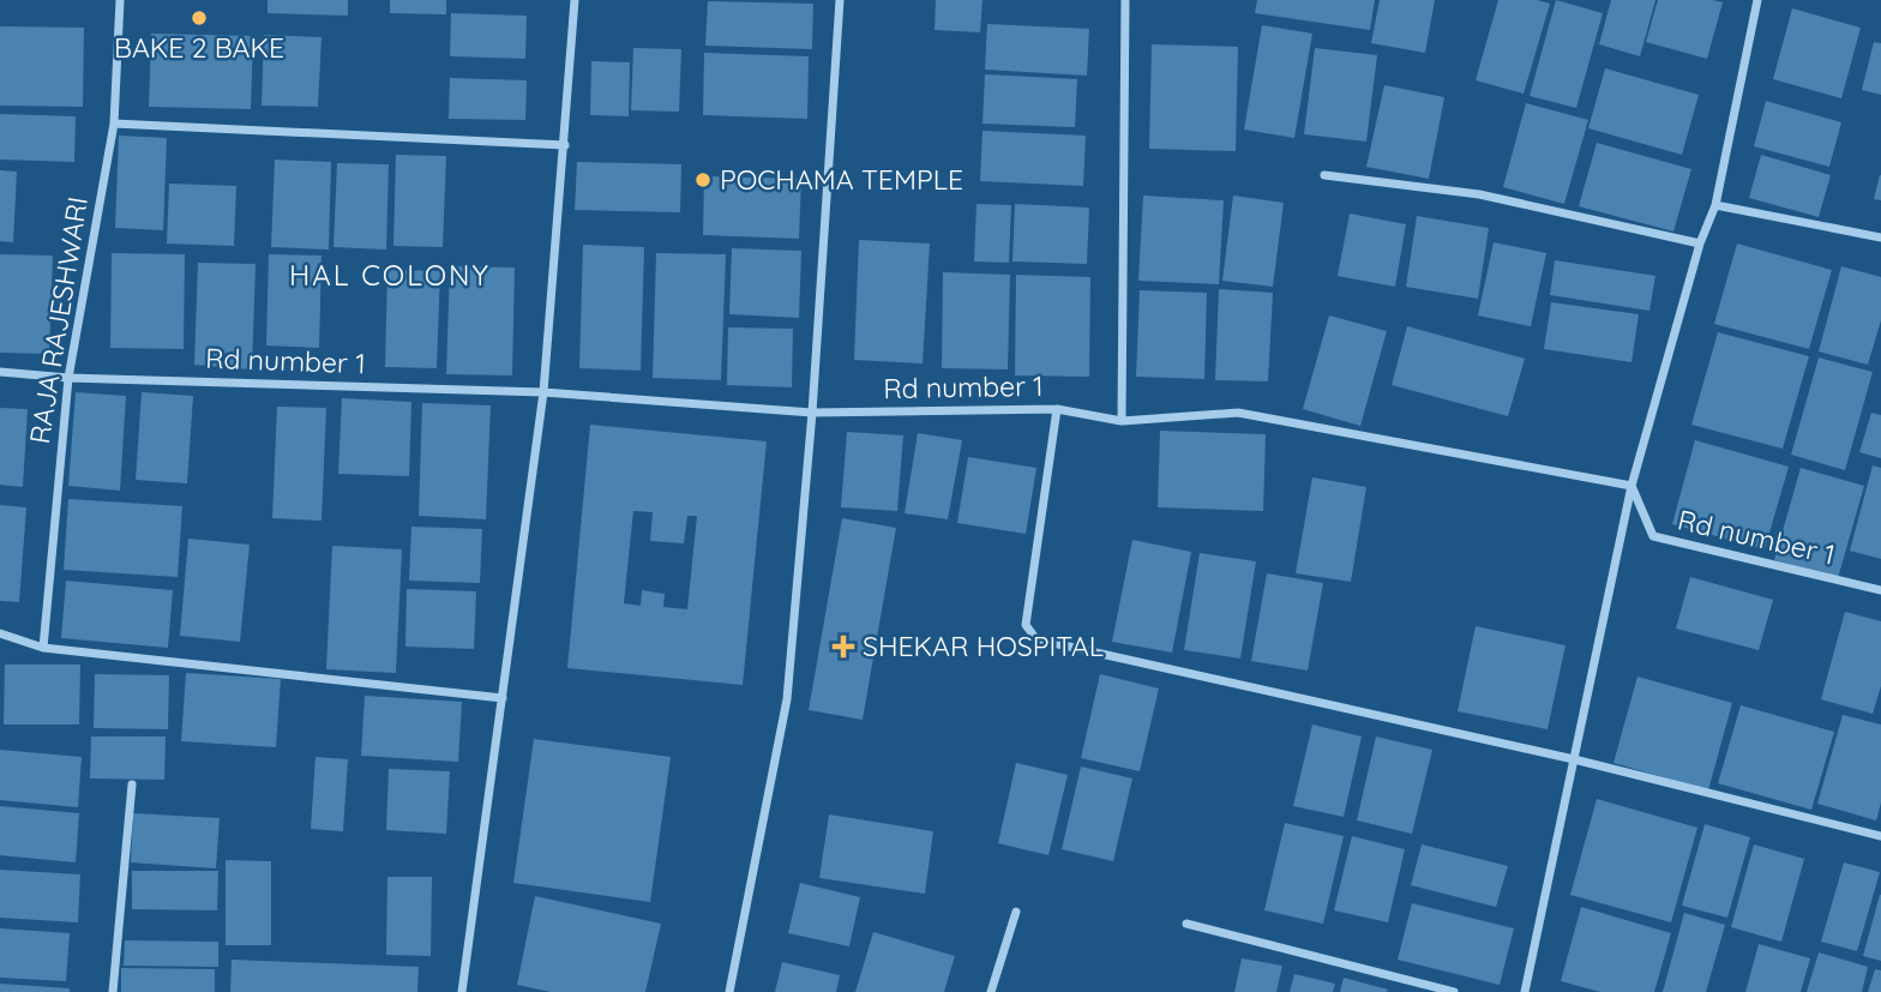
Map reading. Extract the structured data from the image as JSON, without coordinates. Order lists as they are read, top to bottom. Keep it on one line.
{"streets":{"street":["RAJA RAJESHWARI","Rd number 1"]},"crossings":[["RAJA RAJESHWARI","Rd number 1"]],"districts":["HAL COLONY"],"places":{"other":["BAKE 2 BAKE","POCHAMA TEMPLE"],"health":["SHEKAR HOSPITAL"]}}
